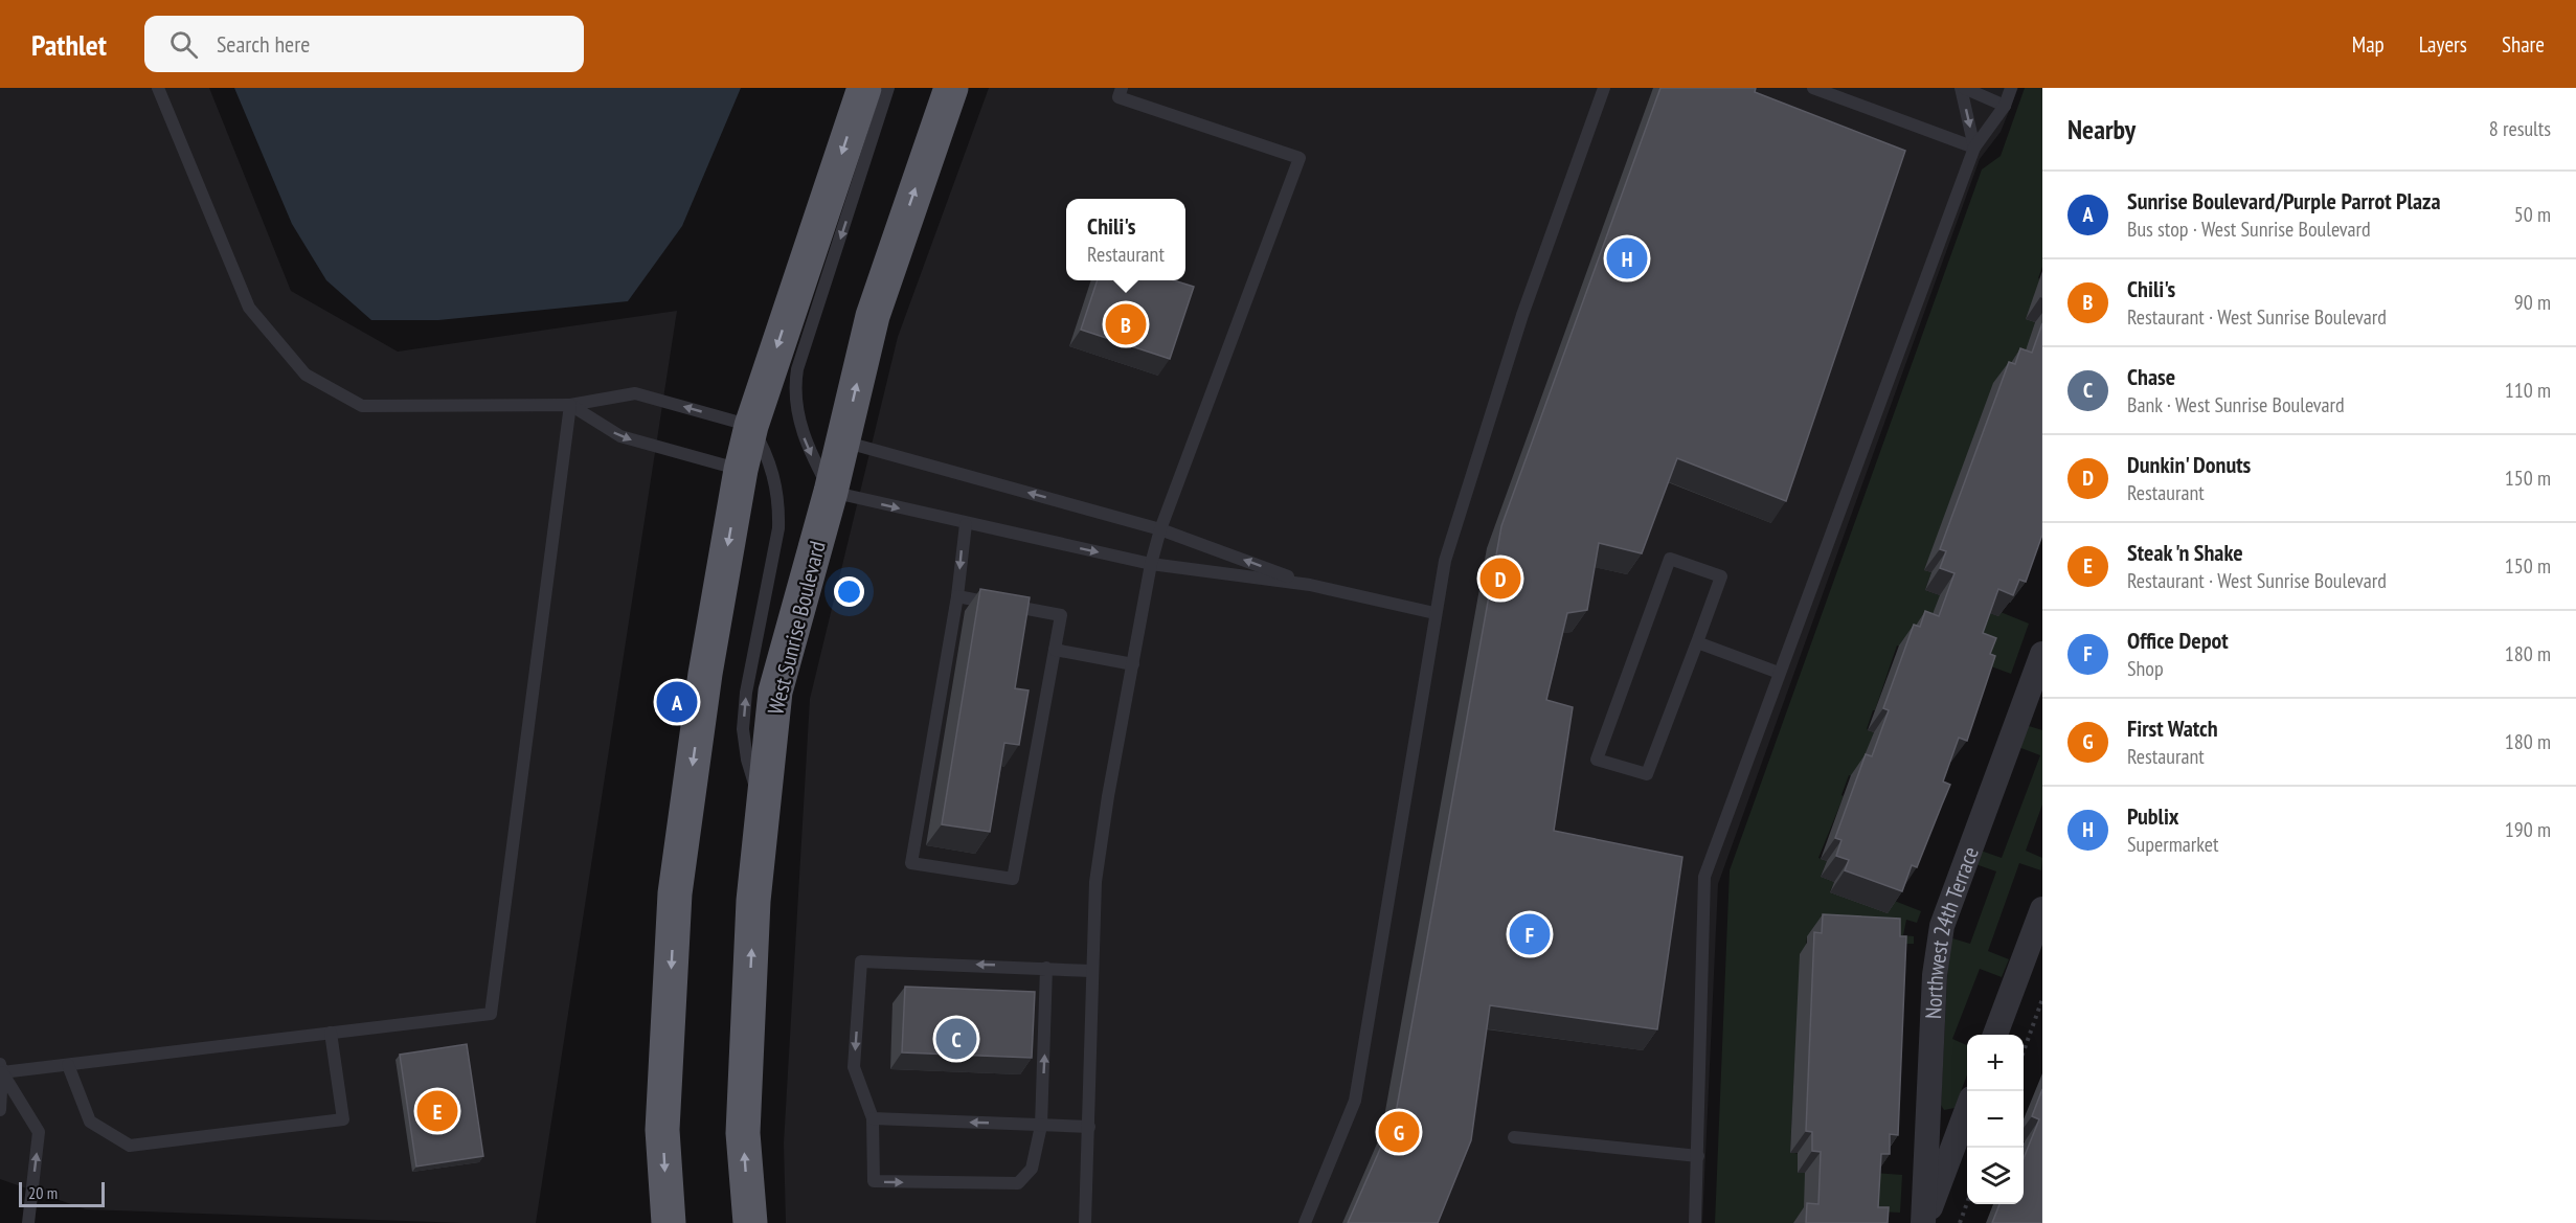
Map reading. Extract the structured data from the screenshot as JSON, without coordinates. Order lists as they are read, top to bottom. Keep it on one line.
{"streets":{"highway":["West Sunrise Boulevard"],"street":["Northwest 24th Terrace"]},"scale_bar":"20 m","page":{"header":"Pathlet","search":"Search here","nav":["Map","Layers","Share"],"heading":["Nearby","8 results"],"list":[{"mark":"A","name":"Sunrise Boulevard/Purple Parrot Plaza","note":"Bus stop · West Sunrise Boulevard","value":"50 m"},{"mark":"B","name":"Chili's","note":"Restaurant · West Sunrise Boulevard","value":"90 m"},{"mark":"C","name":"Chase","note":"Bank · West Sunrise Boulevard","value":"110 m"},{"mark":"D","name":"Dunkin' Donuts","note":"Restaurant","value":"150 m"},{"mark":"E","name":"Steak 'n Shake","note":"Restaurant · West Sunrise Boulevard","value":"150 m"},{"mark":"F","name":"Office Depot","note":"Shop","value":"180 m"},{"mark":"G","name":"First Watch","note":"Restaurant","value":"180 m"},{"mark":"H","name":"Publix","note":"Supermarket","value":"190 m"}],"popup":["Chili's","Restaurant"],"pins":["H","B","D","A","F","C","E","G"],"map_buttons":["+","−"],"scale":"20 m"}}
